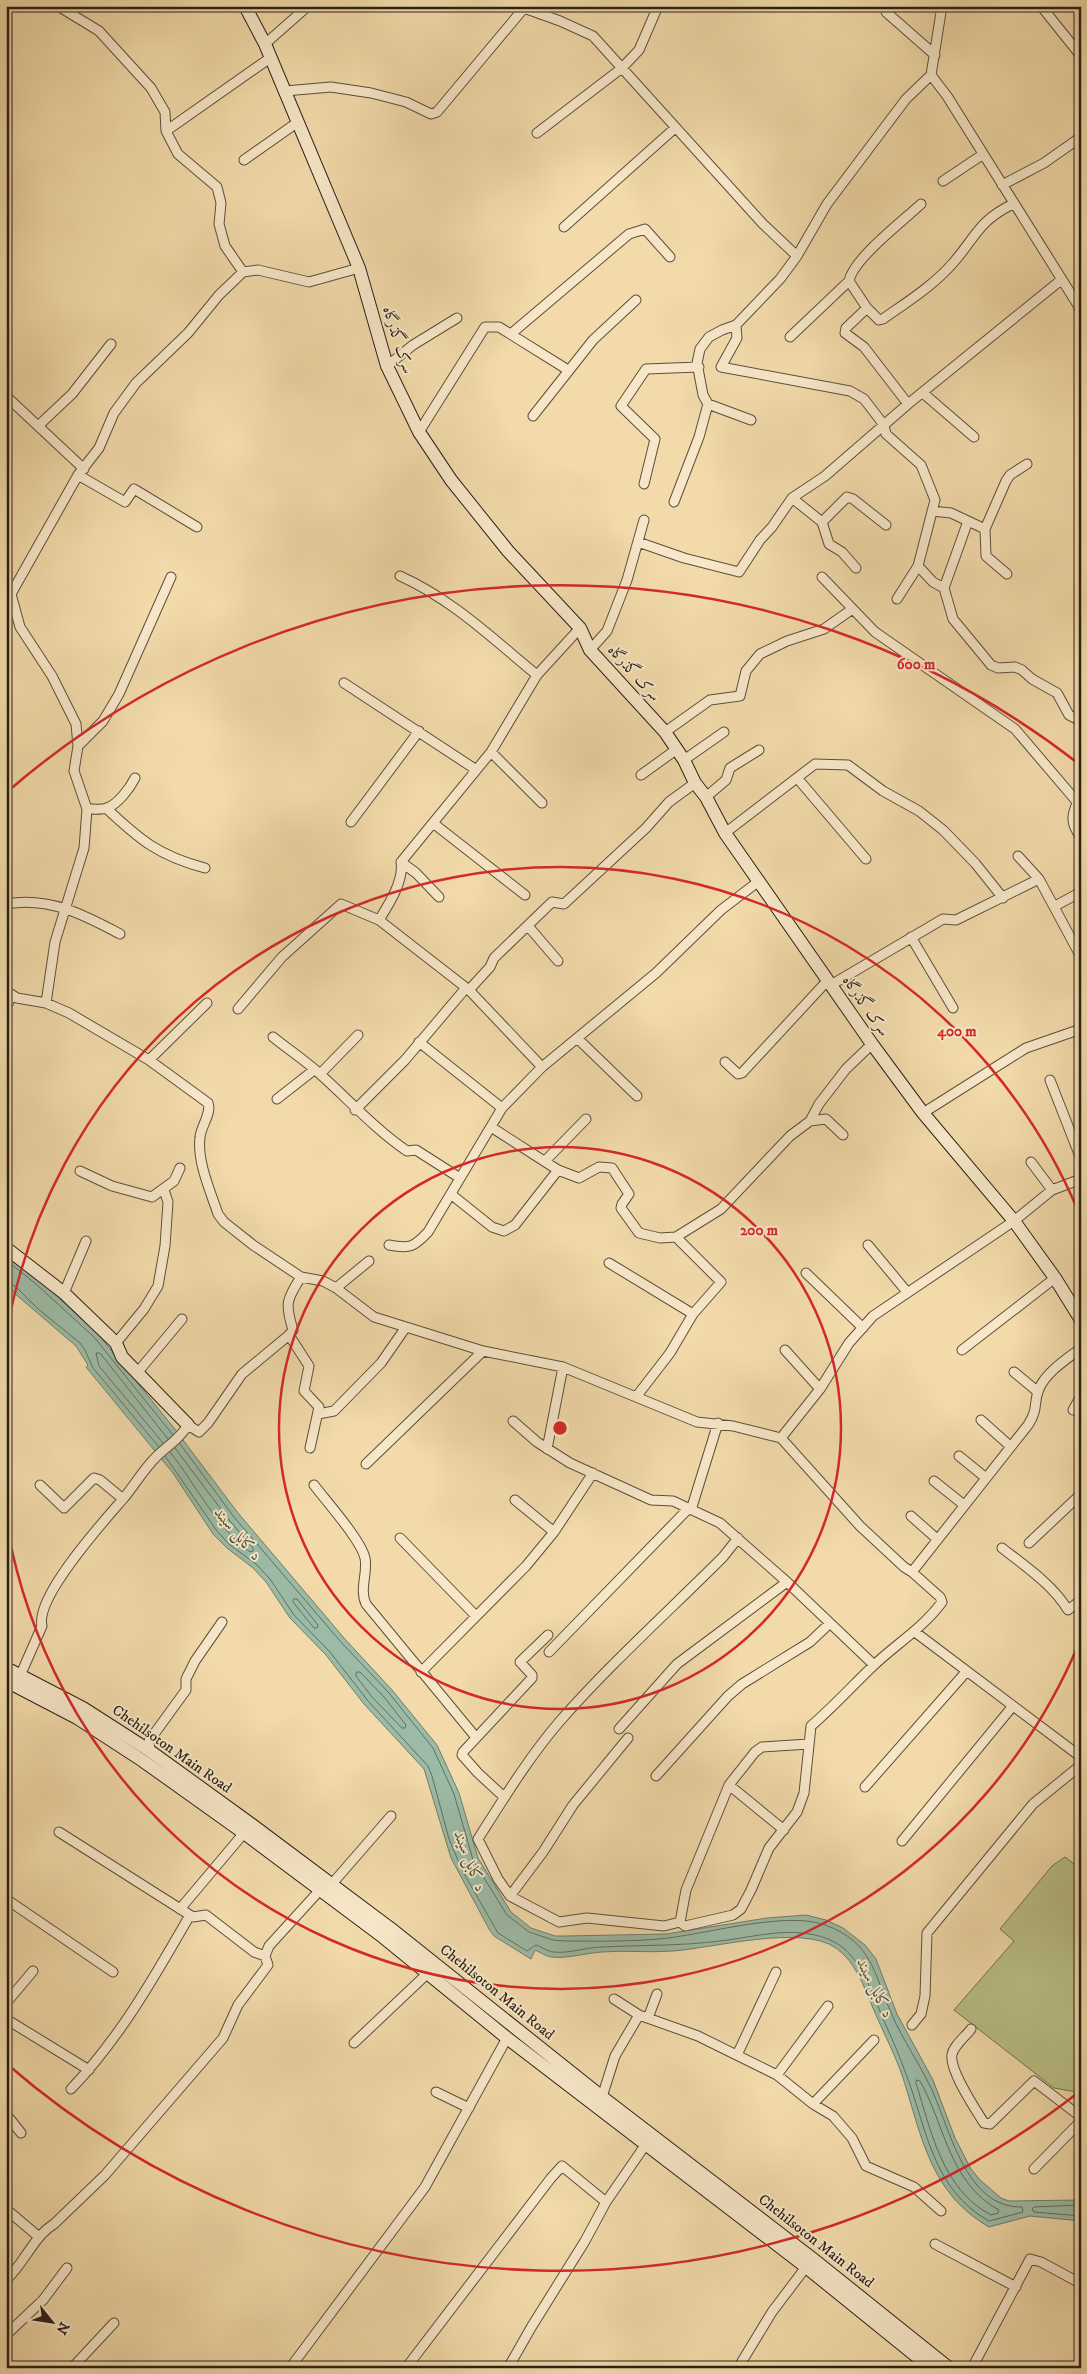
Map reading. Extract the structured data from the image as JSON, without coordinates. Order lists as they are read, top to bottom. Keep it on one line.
{"streets":{"main road":["سرک گذرگاه","Chehilsoton Main Road"]},"water":["د کابل سيند"],"north":"bottom right","rings":["600 m","400 m","200 m"]}
